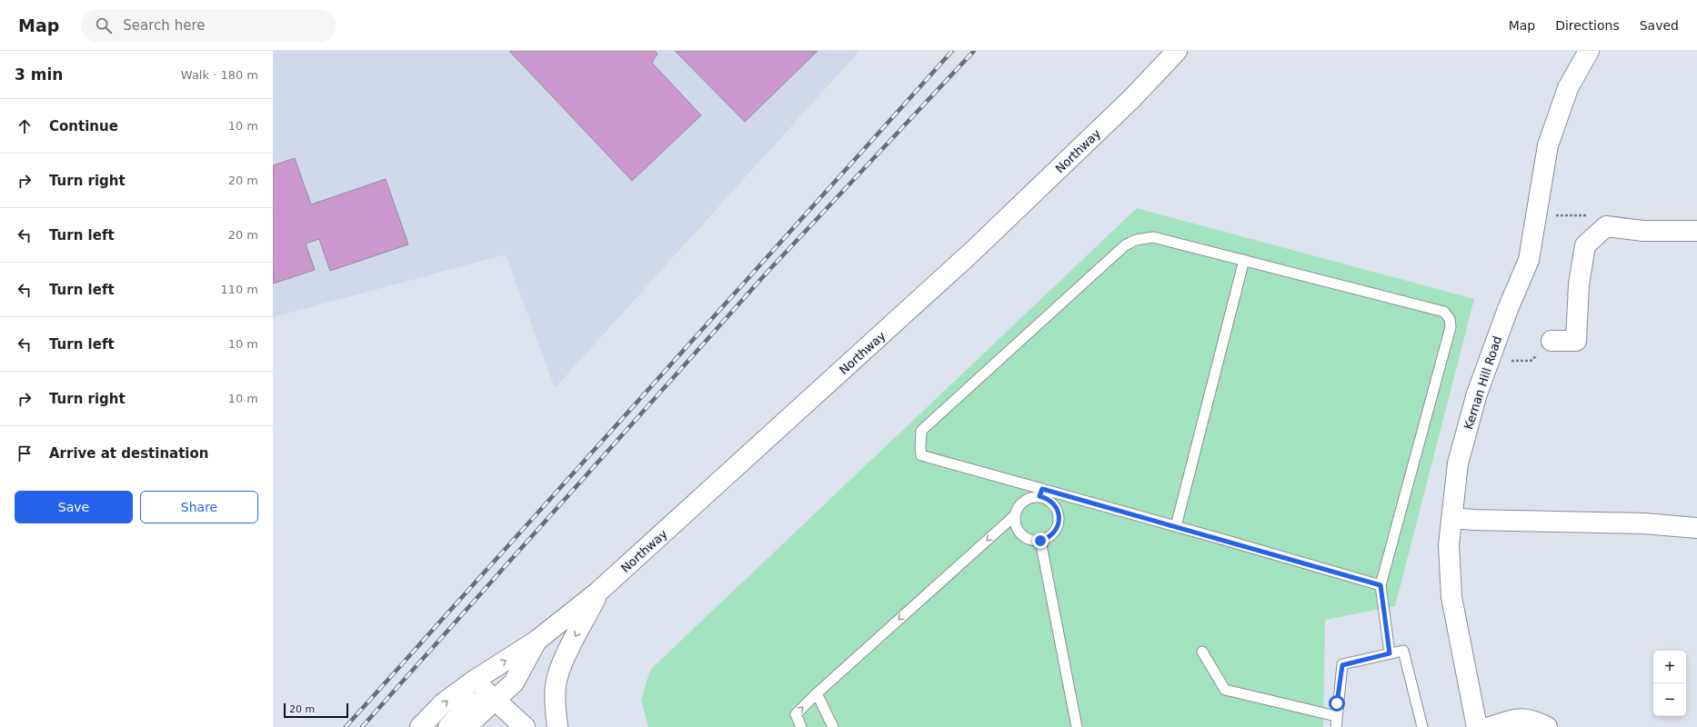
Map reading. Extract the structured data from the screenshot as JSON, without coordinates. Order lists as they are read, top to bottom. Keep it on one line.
{"streets":{"main road":["Northway","Kernan Hill Road"]},"scale_bar":"20 m","page":{"header":"Map","search":"Search here","nav":["Map","Directions","Saved"],"heading":["3 min","Walk · 180 m"],"list":[["Continue","10 m"],["Turn right","20 m"],["Turn left","20 m"],["Turn left","110 m"],["Turn left","10 m"],["Turn right","10 m"],"Arrive at destination"],"buttons":["Save","Share"],"map_buttons":["+","−"],"scale":"20 m"}}
